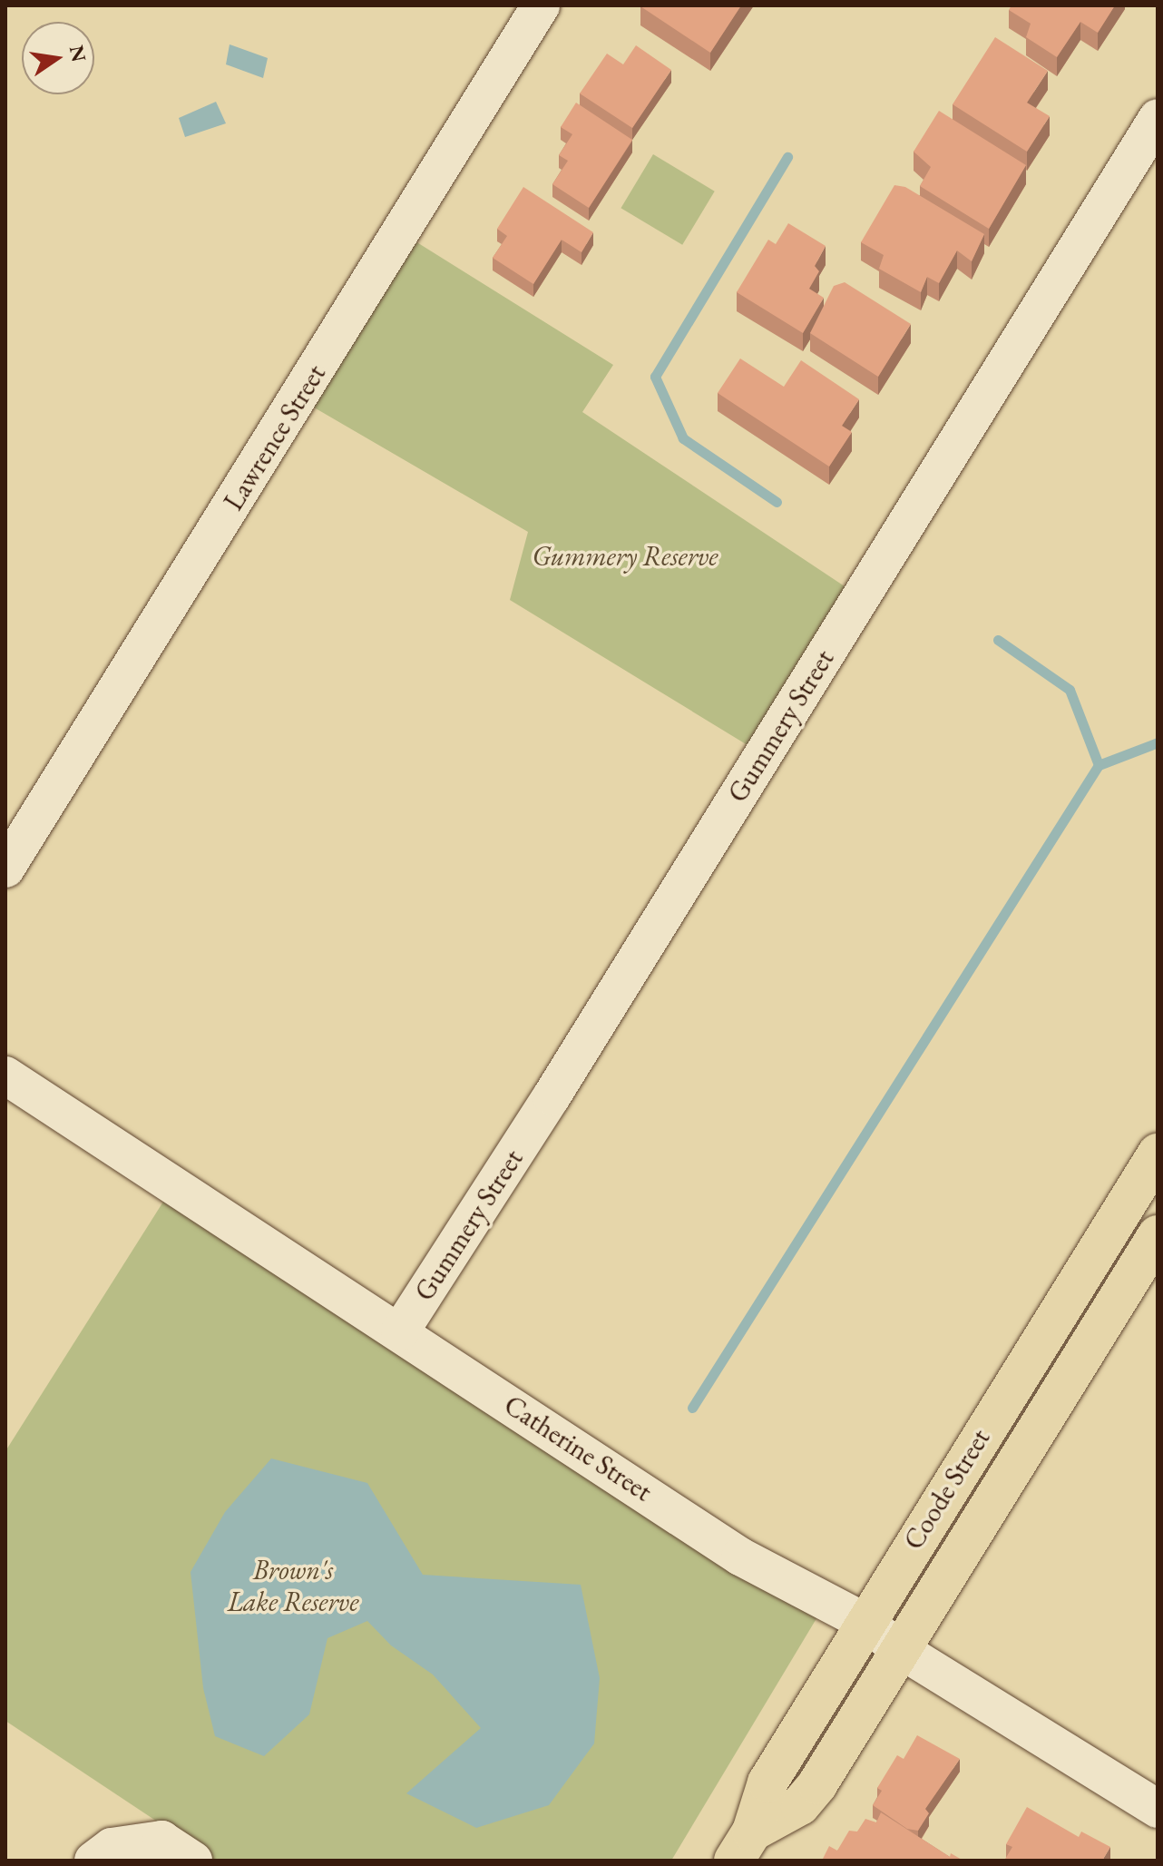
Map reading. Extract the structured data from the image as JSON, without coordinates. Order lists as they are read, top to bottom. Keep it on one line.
{"streets":{"main road":["Coode Street"],"street":["Lawrence Street","Gummery Street","Catherine Street"]},"crossings":[["Gummery Street","Catherine Street"],["Catherine Street","Coode Street"]],"parks":["Gummery Reserve","Brown's Lake Reserve"],"north":"right"}
